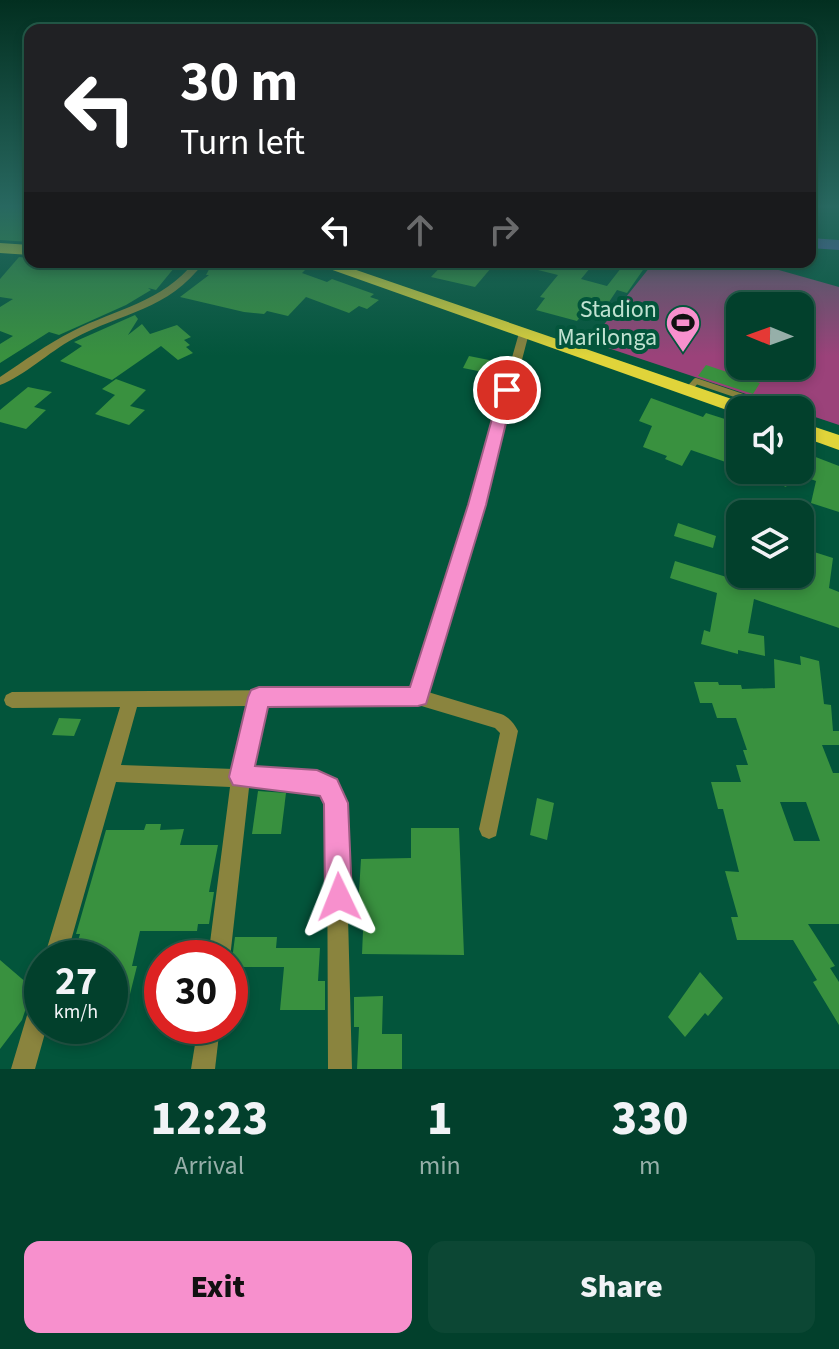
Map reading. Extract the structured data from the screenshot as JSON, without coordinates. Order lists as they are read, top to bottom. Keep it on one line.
{"places":{"sports":["Stadion Marilonga"]},"north":"left","page":{"turn":["30 m","Turn left"],"speed":"27 km/h","limit":"30","eta":["12:23","Arrival","1","min","330","m"],"buttons":["Exit","Share"]}}
